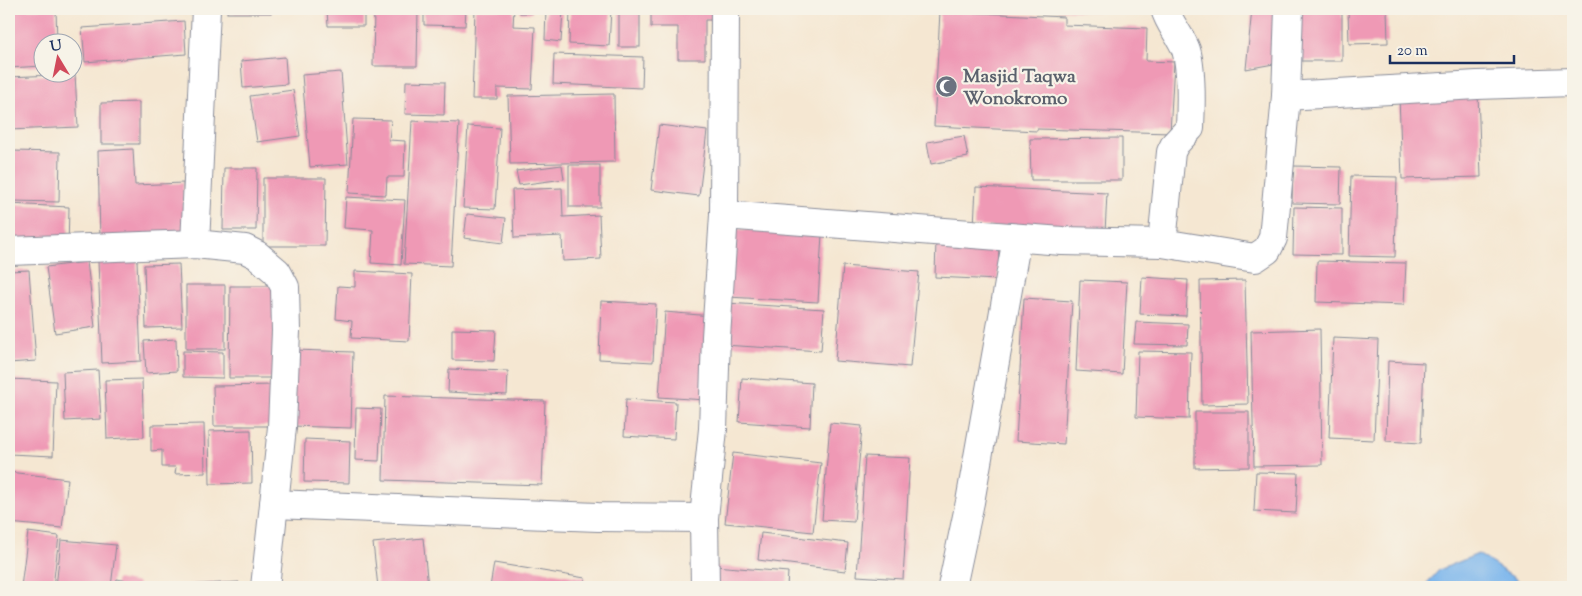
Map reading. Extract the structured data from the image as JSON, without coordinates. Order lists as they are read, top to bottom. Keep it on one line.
{"places":{"mosque":["Masjid Taqwa Wonokromo"]},"scale_bar":"20 m","north":"top"}
